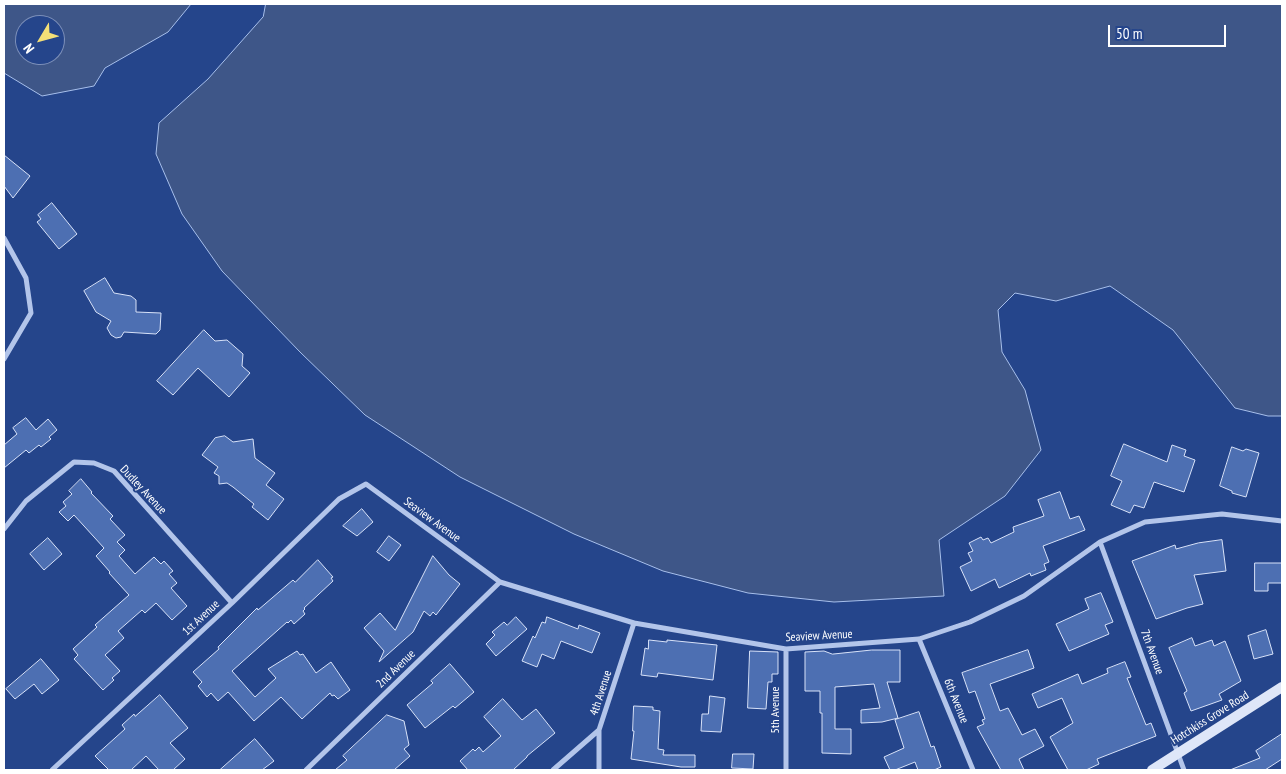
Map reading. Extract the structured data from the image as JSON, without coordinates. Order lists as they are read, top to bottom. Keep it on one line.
{"streets":{"main road":["Hotchkiss Grove Road"],"street":["Dudley Avenue","Seaview Avenue","1st Avenue","7th Avenue","2nd Avenue","4th Avenue","6th Avenue","5th Avenue"]},"crossings":[["Dudley Avenue","1st Avenue"],["Seaview Avenue","1st Avenue"],["Seaview Avenue","7th Avenue"],["Seaview Avenue","2nd Avenue"],["Seaview Avenue","4th Avenue"],["Seaview Avenue","6th Avenue"],["Seaview Avenue","5th Avenue"],["7th Avenue","Hotchkiss Grove Road"]],"scale_bar":"50 m","north":"bottom left"}
